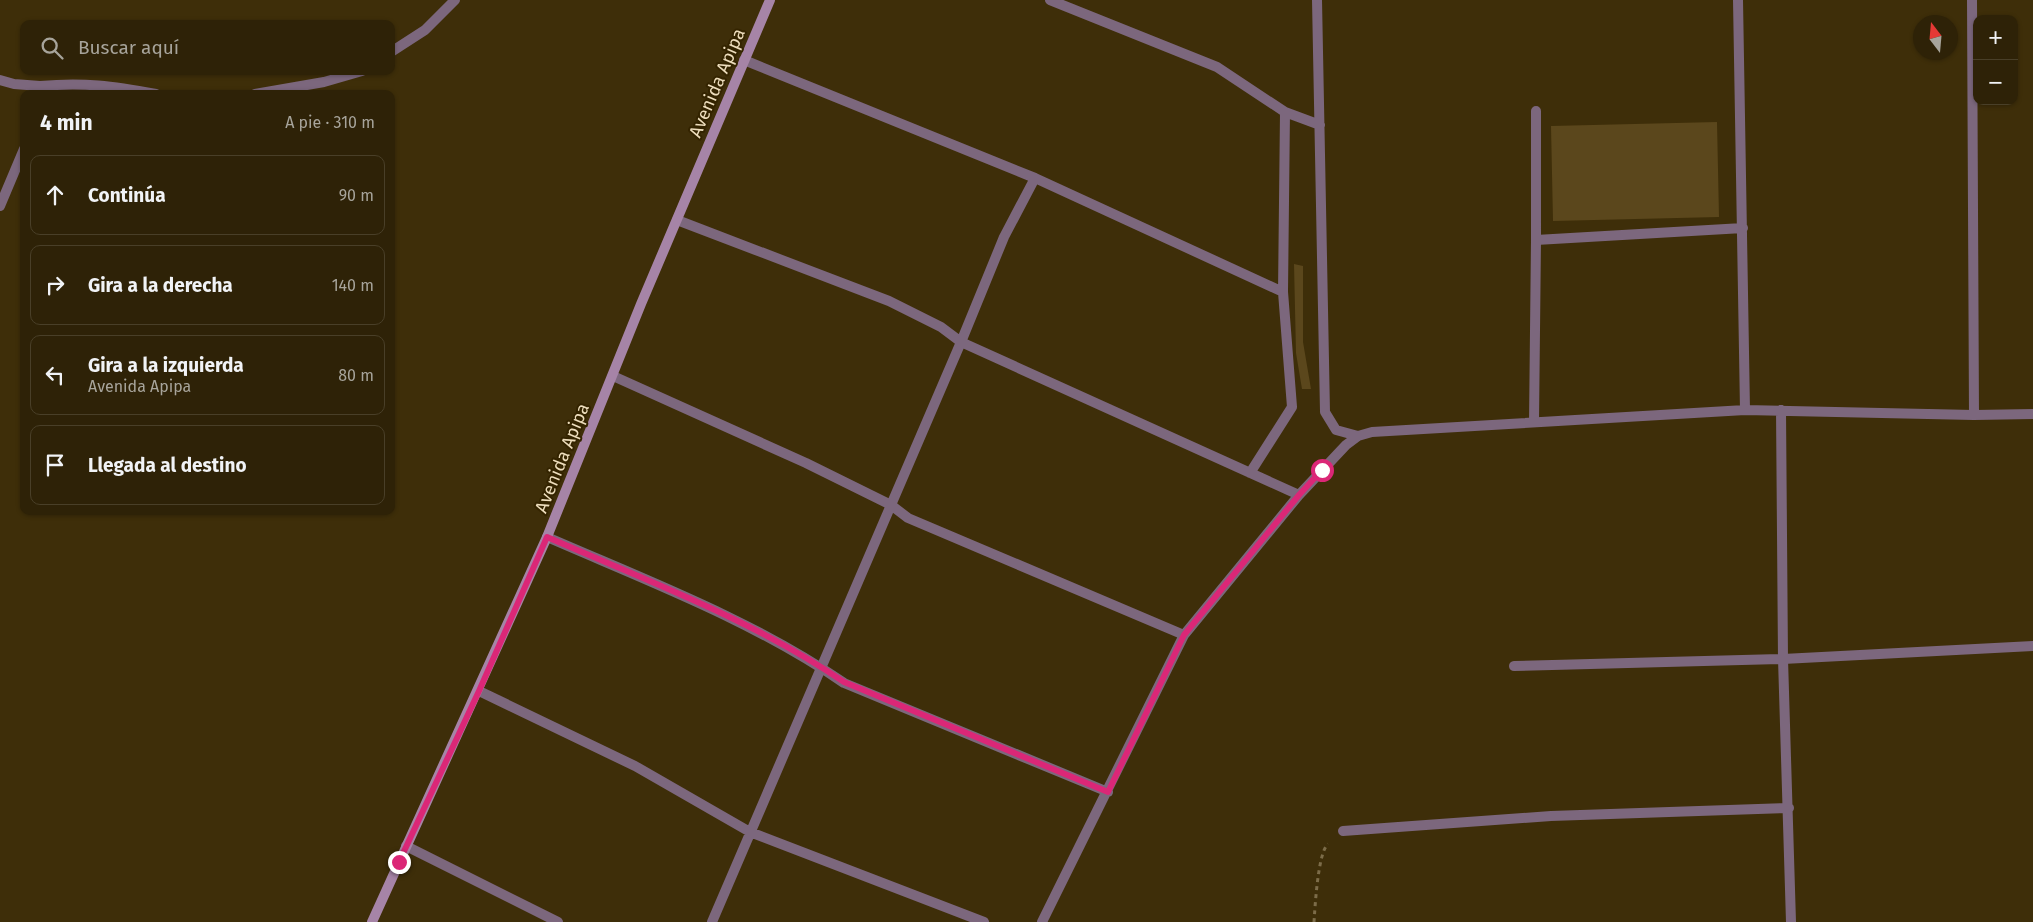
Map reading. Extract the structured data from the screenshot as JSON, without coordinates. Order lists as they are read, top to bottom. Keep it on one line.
{"streets":{"street":["Avenida Apipa"]},"north":"top","page":{"map_buttons":["+","−"],"search":"Buscar aquí","heading":["4 min","A pie · 310 m"],"list":[["Continúa","90 m"],["Gira a la derecha","140 m"],["Gira a la izquierda","Avenida Apipa","80 m"],"Llegada al destino"]}}
